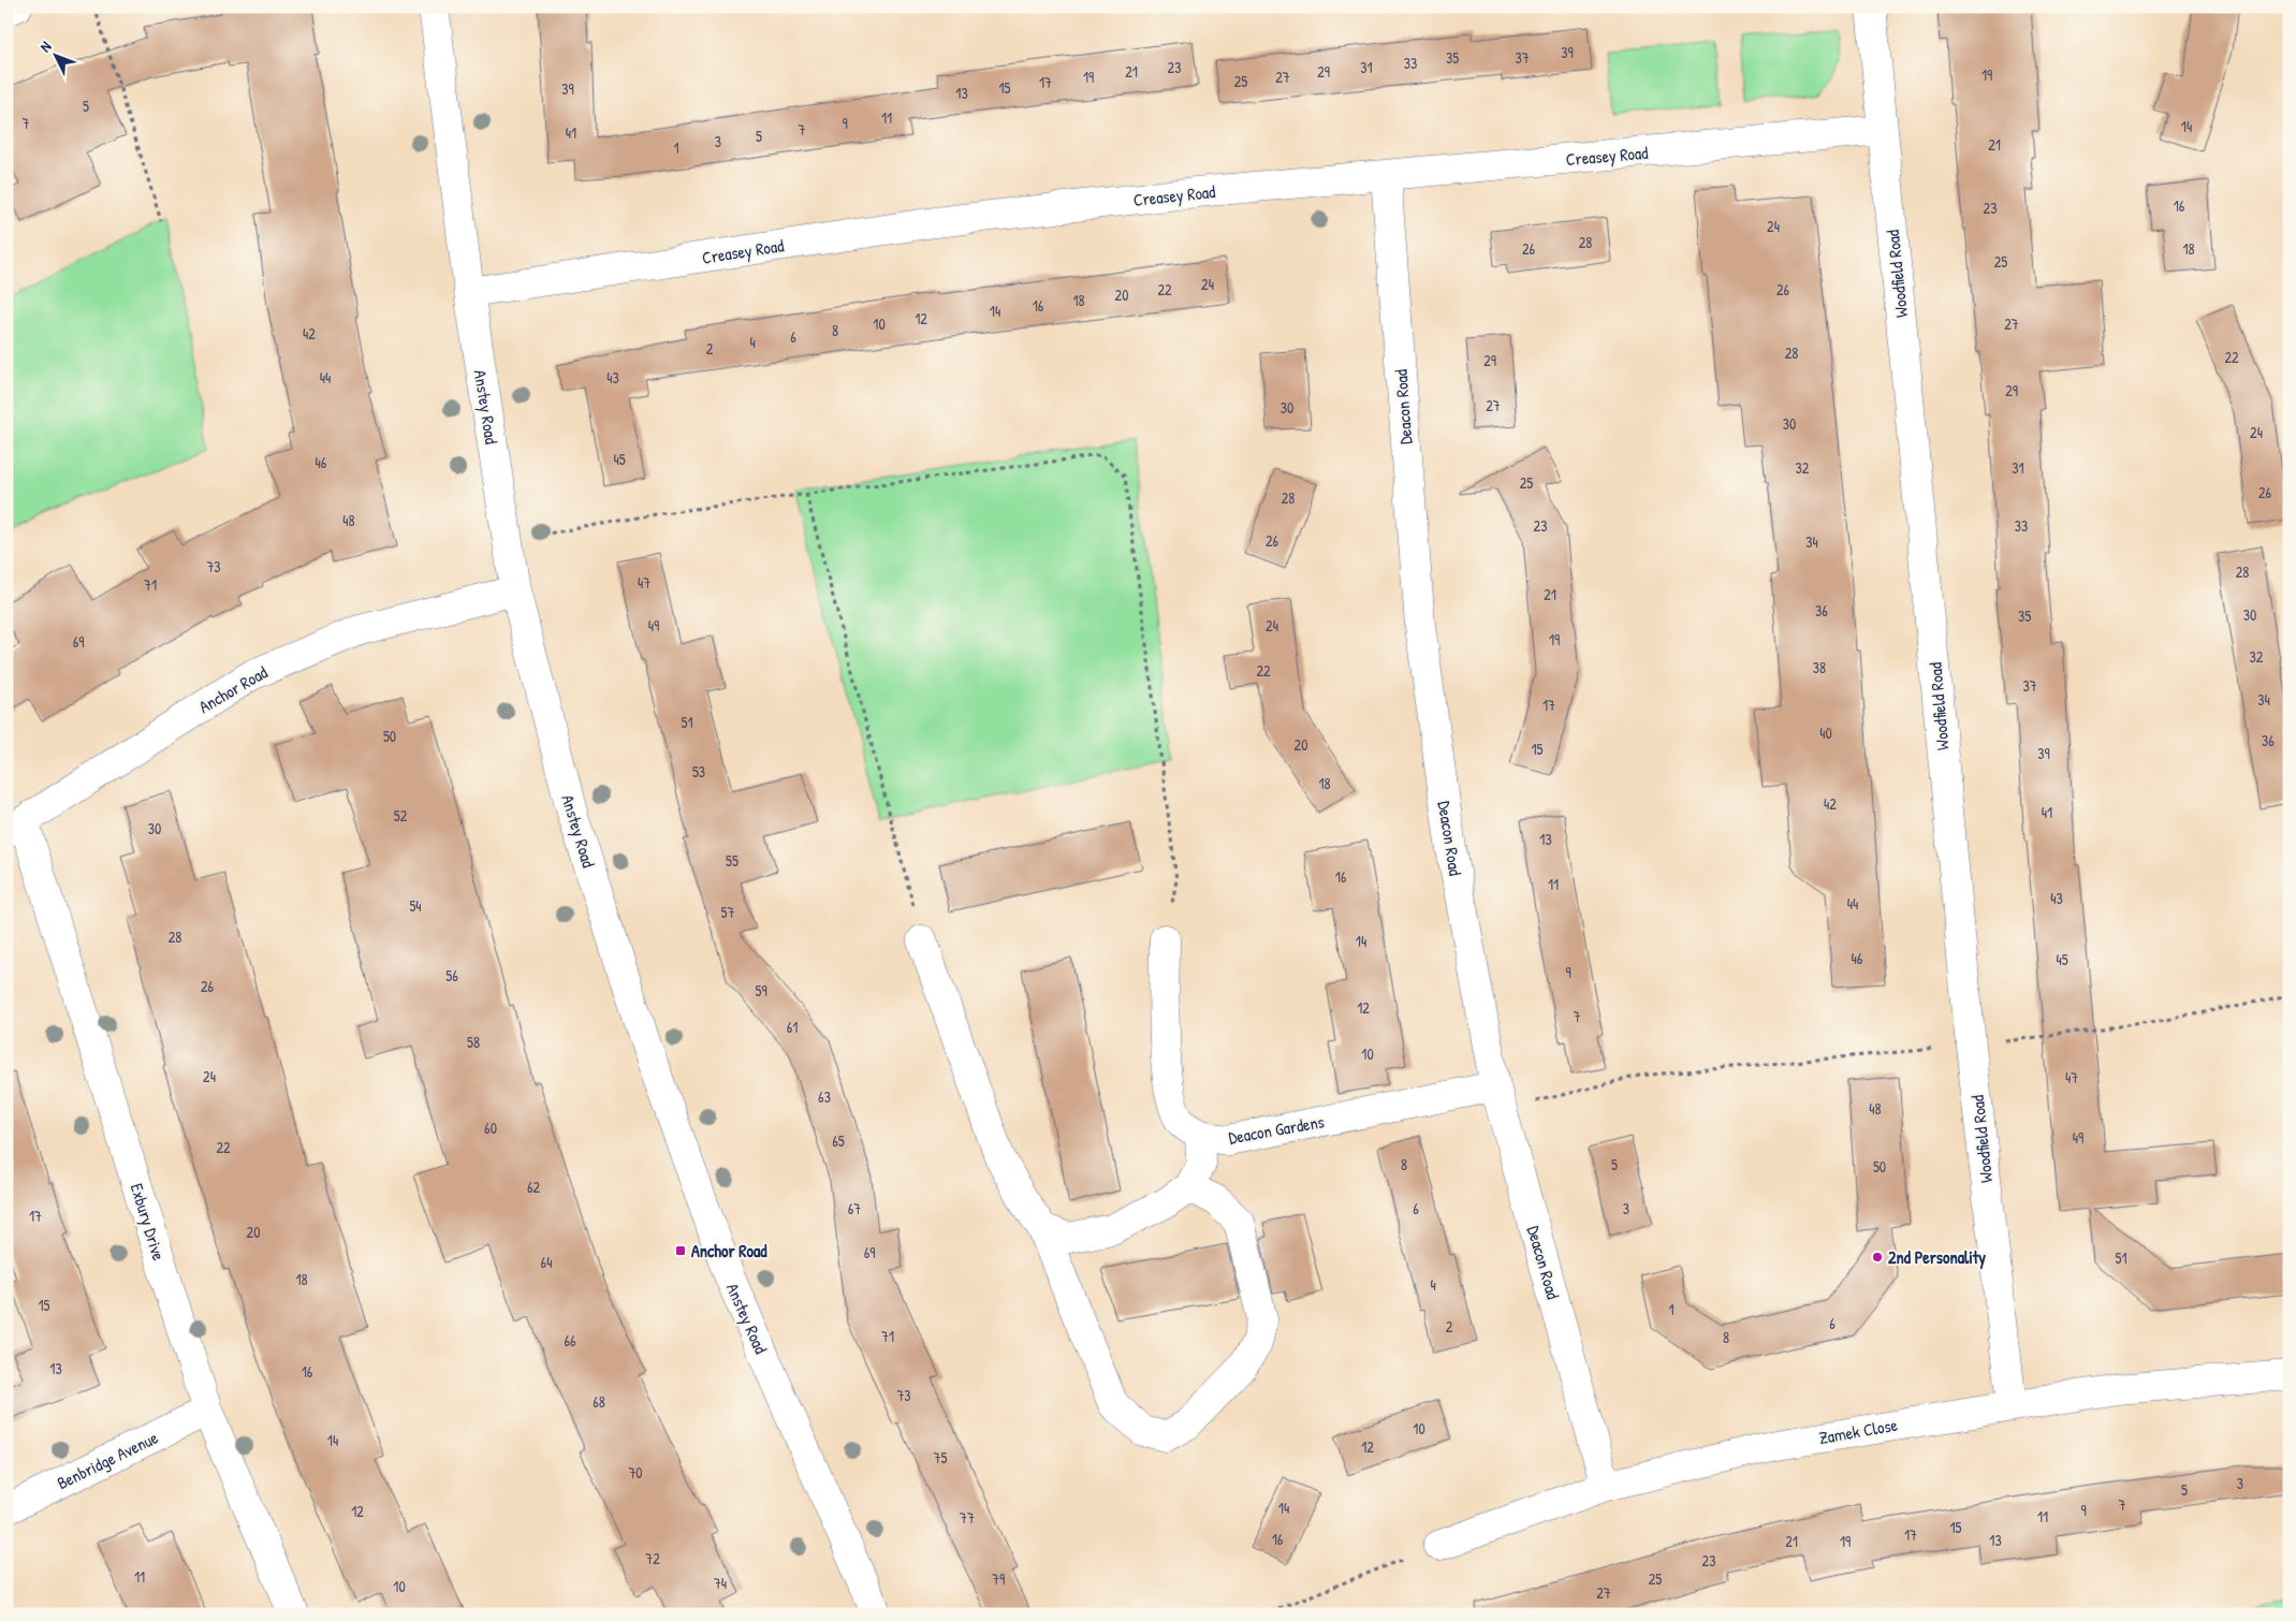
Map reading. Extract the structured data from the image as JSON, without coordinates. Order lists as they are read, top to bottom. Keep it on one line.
{"streets":{"street":["Creasey Road","Woodfield Road","Anstey Road","Deacon Road","Anchor Road","Deacon Gardens","Exbury Drive","Zamek Close","Benbridge Avenue"]},"crossings":[["Creasey Road","Woodfield Road"],["Creasey Road","Anstey Road"],["Creasey Road","Deacon Road"],["Woodfield Road","Zamek Close"],["Anstey Road","Anchor Road"],["Deacon Road","Deacon Gardens"],["Deacon Road","Zamek Close"],["Anchor Road","Exbury Drive"],["Exbury Drive","Benbridge Avenue"]],"places":{"transit":["Anchor Road"],"other":["2nd Personality"]},"house_numbers":["39","35","37","33","23","31","21","29","19","19","27","25","17","15","39","13","5","11","7","9","14","7","41","5","3","21","1","16","23","24","28","26","18","25","24","22","26","20","18","16","14","12","10","27","8","42","6","4","2","28","22","29","44","43","29","27","30","30","24","45","46","32","31","25","26","28","48","23","33","26","34","73","28","47","71","21","36","30","35","49","24","19","69","32","38","22","37","34","17","51","40","50","36","20","15","39","53","18","42","41","52","30","13","55","16","11","43","44","54","57","28","14","46","45","9","56","26","59","12","7","61","58","10","24","47","63","48","60","49","65","22","8","5","50","62","67","6","3","17","20","69","51","64","18","4","15","1","6","2","71","8","66","13","16","73","68","10","14","12","75","70","3","5","7","14","9","12","11","77","15","17","16","13","21","19","72","23","11","79","25","74","10","27"],"north":"top left"}
